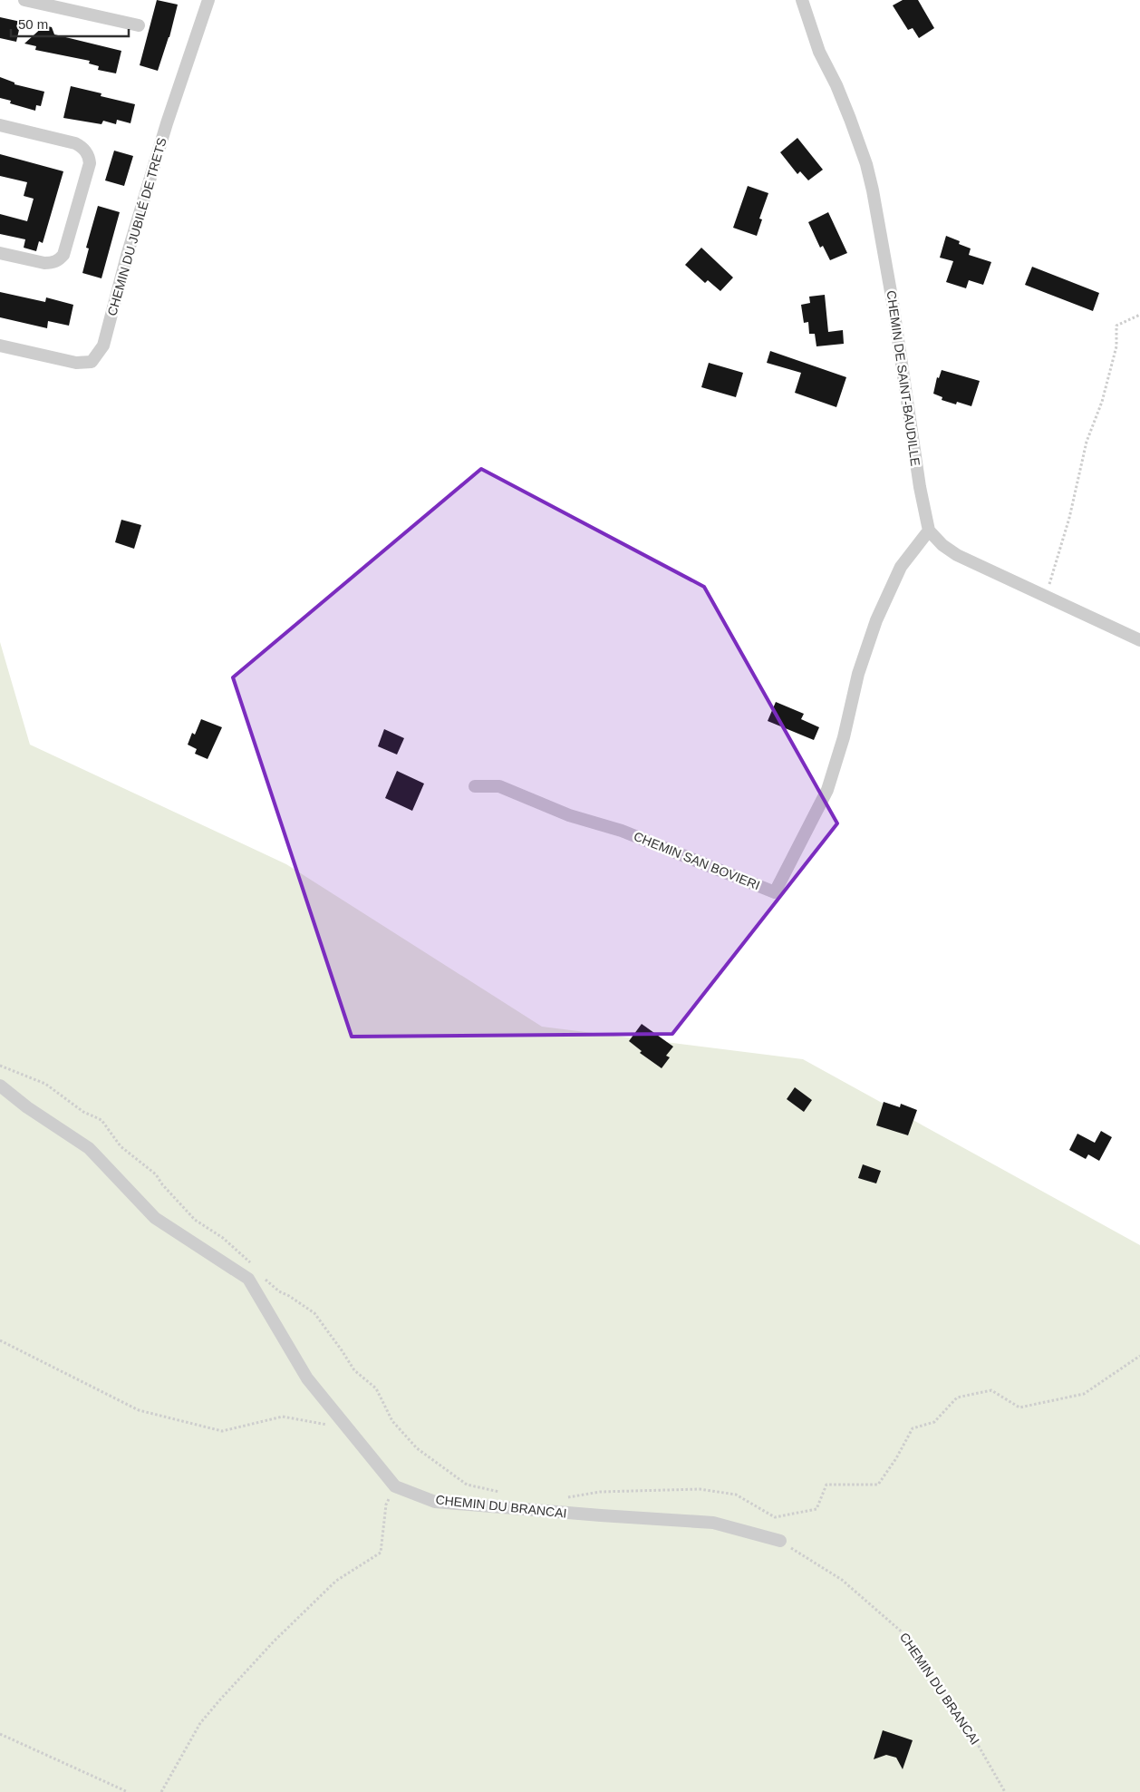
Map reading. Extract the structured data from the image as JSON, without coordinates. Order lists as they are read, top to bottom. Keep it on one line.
{"streets":{"street":["CHEMIN DU JUBILÉ DE TRETS","CHEMIN DE SAINT-BAUDILLE","CHEMIN SAN BOVIERI","CHEMIN DU BRANCAI"]},"crossings":[["CHEMIN DE SAINT-BAUDILLE","CHEMIN SAN BOVIERI"]],"scale_bar":"50 m"}
